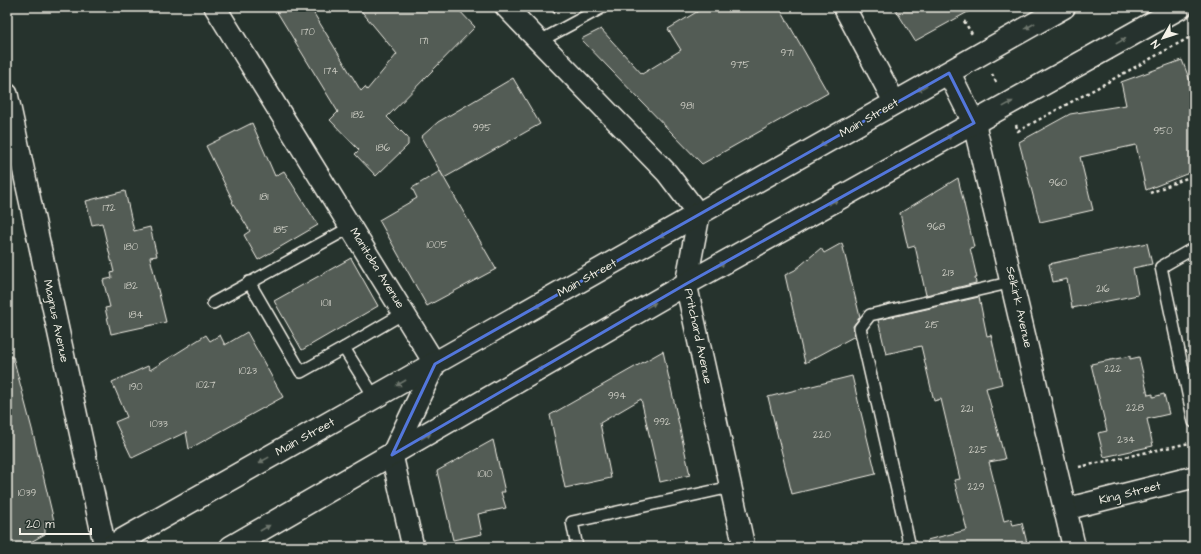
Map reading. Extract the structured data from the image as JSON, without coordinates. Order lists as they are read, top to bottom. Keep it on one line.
{"streets":{"main road":["Main Street","Selkirk Avenue"],"street":["Manitoba Avenue","Magnus Avenue","Pritchard Avenue","King Street"]},"crossings":[["Main Street","Manitoba Avenue"],["Main Street","Selkirk Avenue"],["Main Street","Pritchard Avenue"],["Selkirk Avenue","King Street"]],"house_numbers":["170","171","971","975","174","981","182","995","950","186","960","181","172","968","185","1005","180","213","182","216","1011","184","215","222","1023","1027","190","994","228","221","992","1033","220","234","225","1010","229","1039"],"scale_bar":"20 m","north":"bottom left"}
